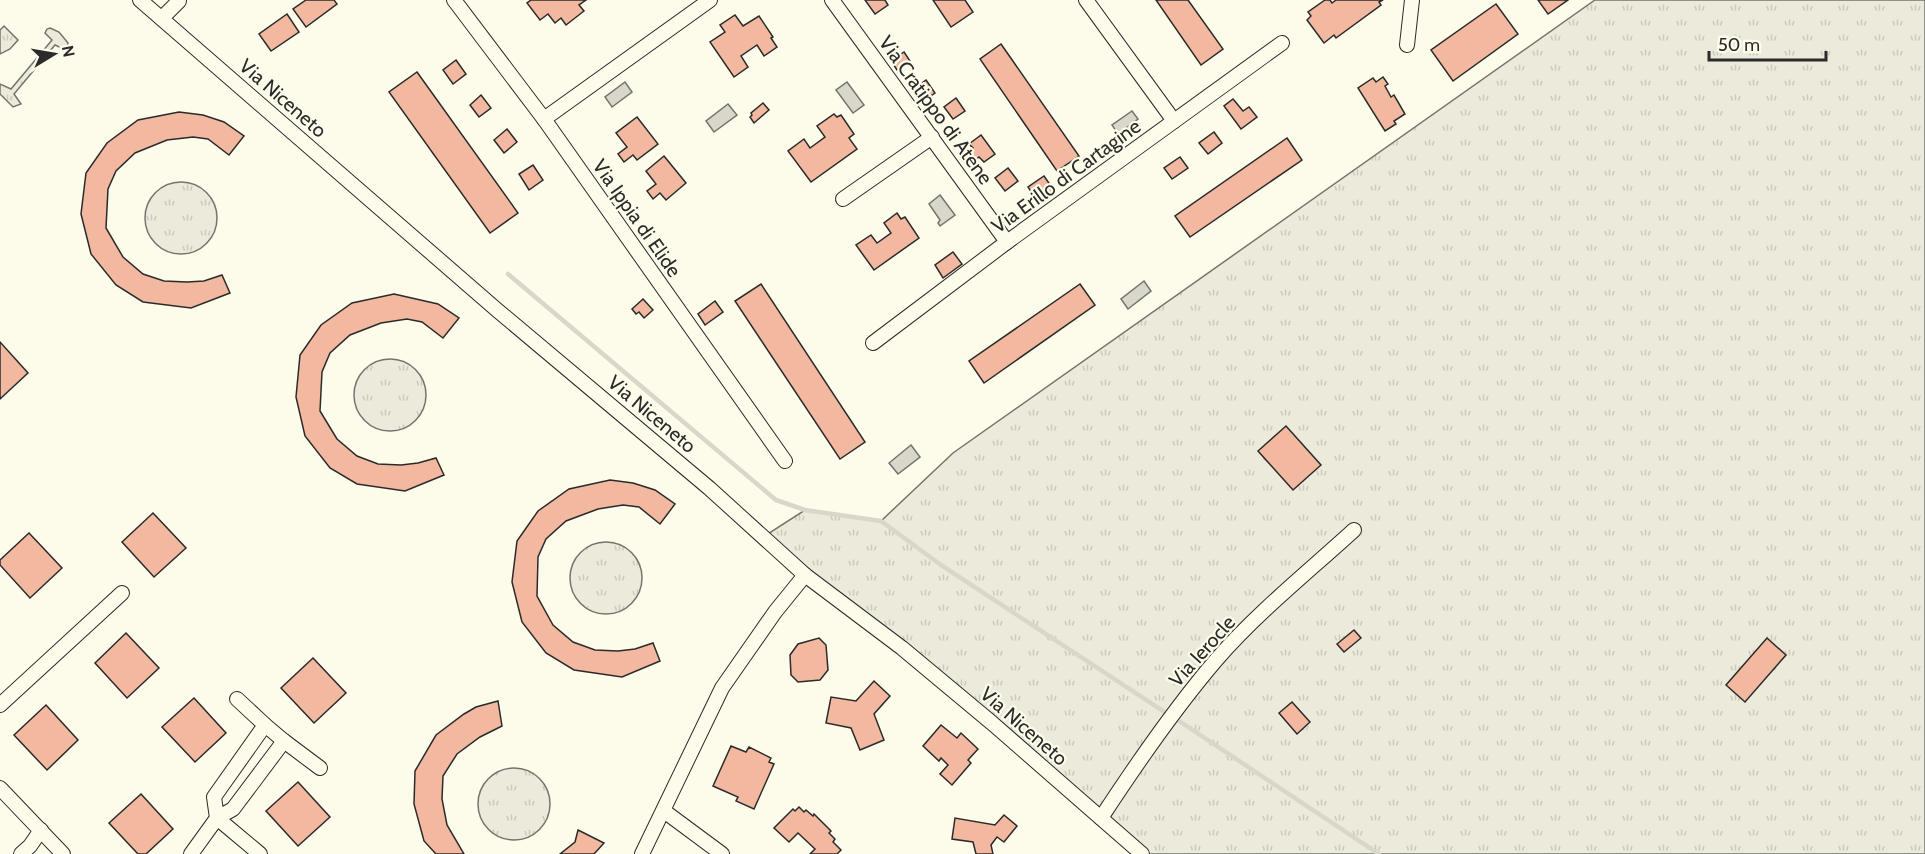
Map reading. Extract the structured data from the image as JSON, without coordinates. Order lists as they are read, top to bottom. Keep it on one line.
{"streets":{"street":["Via Niceneto","Via Cratippo di Atene","Via Erillo di Cartagine","Via Ippia di Elide","Via Ierocle"]},"crossings":[["Via Niceneto","Via Ierocle"],["Via Cratippo di Atene","Via Erillo di Cartagine"]],"scale_bar":"50 m","north":"right"}
